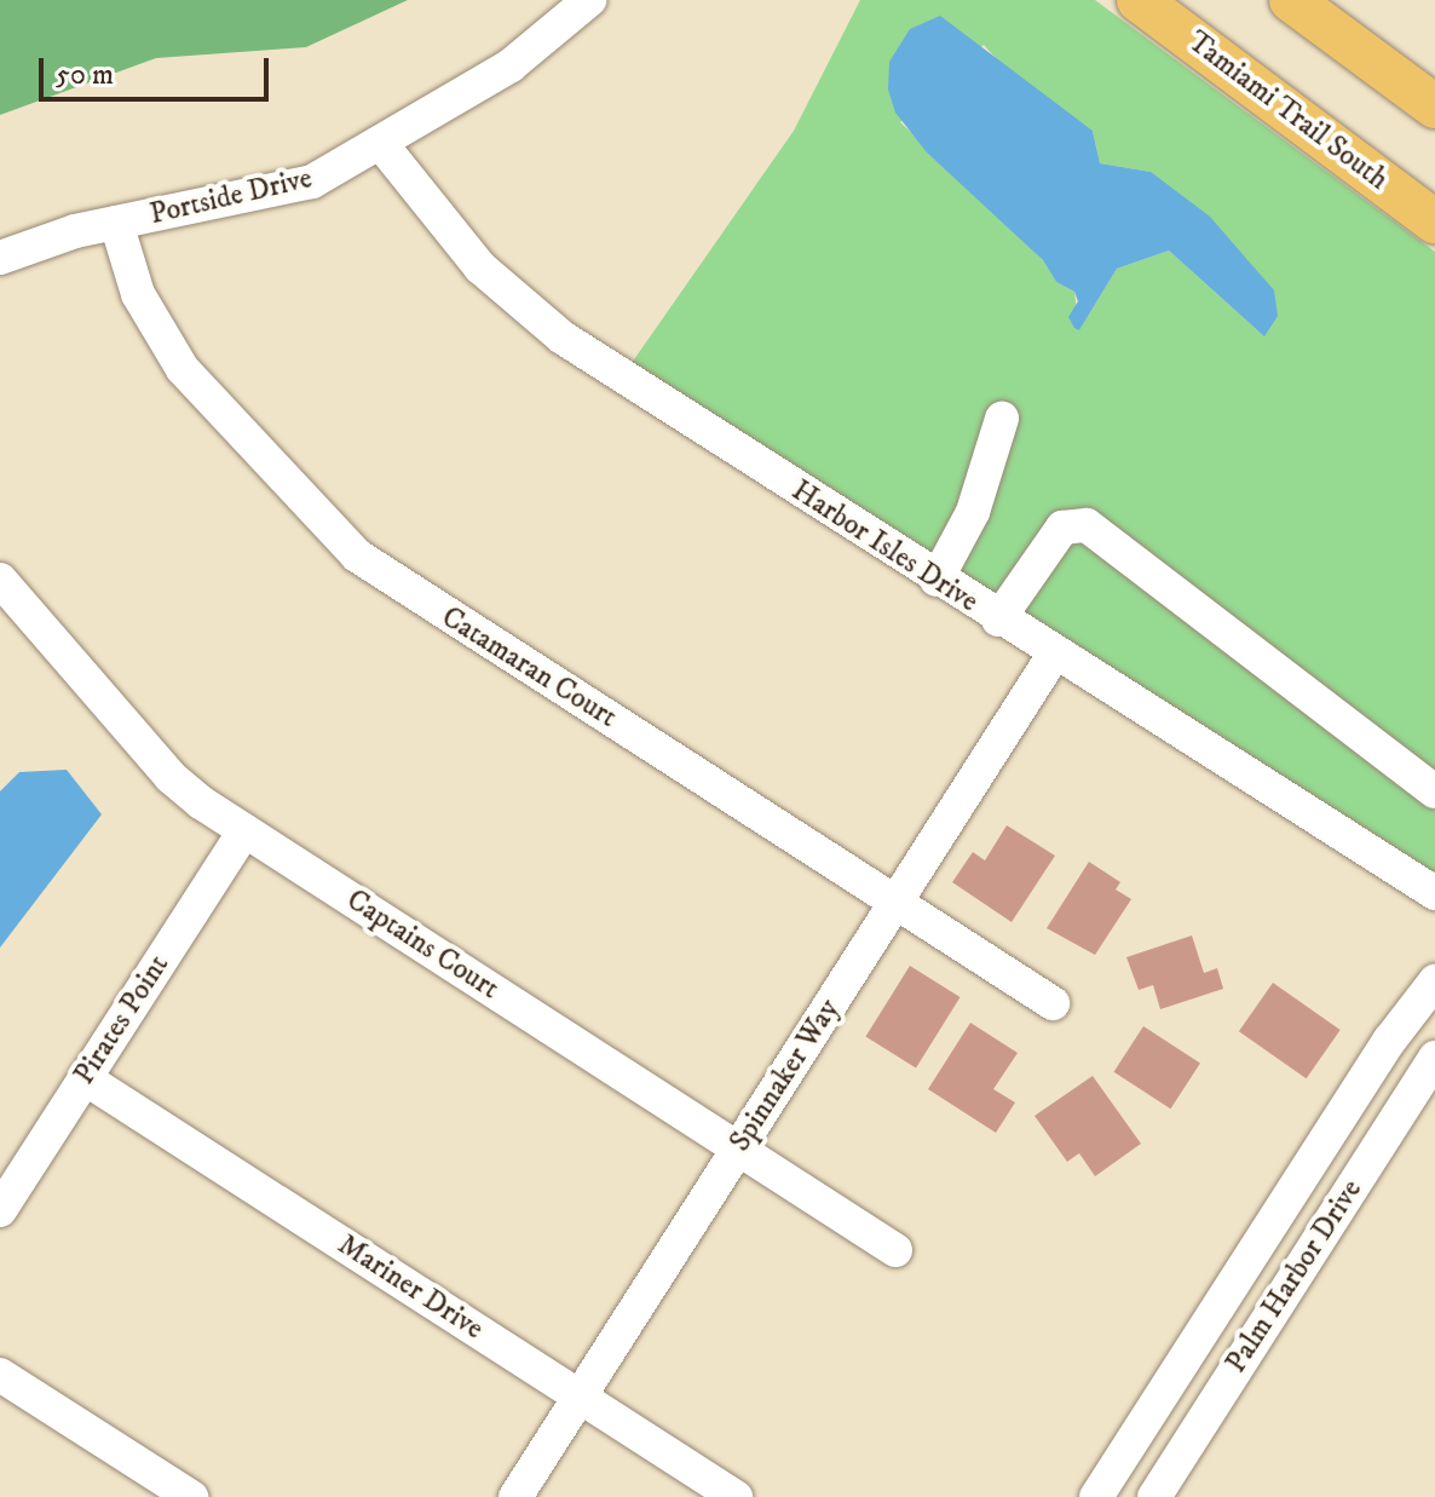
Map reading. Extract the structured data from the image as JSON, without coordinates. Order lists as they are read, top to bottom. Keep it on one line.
{"streets":{"main road":["Tamiami Trail South"],"street":["Portside Drive","Harbor Isles Drive","Catamaran Court","Captains Court","Pirates Point","Spinnaker Way","Palm Harbor Drive","Mariner Drive"]},"crossings":[["Portside Drive","Harbor Isles Drive"],["Portside Drive","Catamaran Court"],["Harbor Isles Drive","Spinnaker Way"],["Catamaran Court","Spinnaker Way"],["Captains Court","Pirates Point"],["Captains Court","Spinnaker Way"],["Pirates Point","Mariner Drive"],["Spinnaker Way","Mariner Drive"]],"scale_bar":"50 m"}
